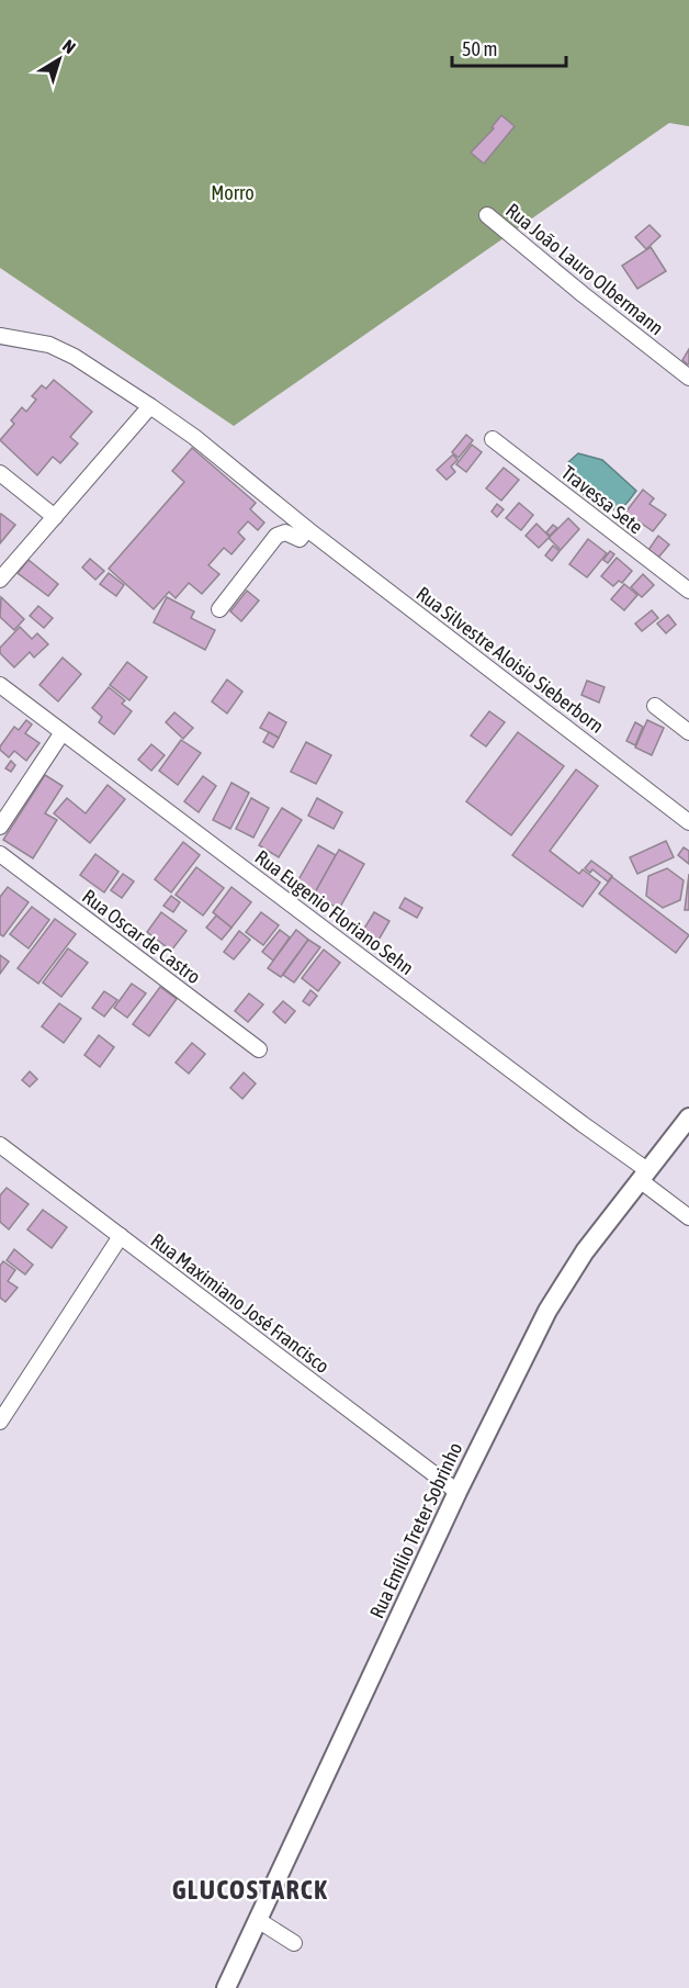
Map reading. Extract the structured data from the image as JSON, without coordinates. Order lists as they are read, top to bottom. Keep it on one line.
{"streets":{"main road":["Rua Emílio Treter Sobrinho"],"street":["Rua João Lauro Olbermann","Travessa Sete","Rua Silvestre Aloisio Sieberborn","Rua Eugenio Floriano Sehn","Rua Oscar de Castro","Rua Maximiano José Francisco"]},"crossings":[["Rua Eugenio Floriano Sehn","Rua Emílio Treter Sobrinho"],["Rua Maximiano José Francisco","Rua Emílio Treter Sobrinho"]],"districts":["GLUCOSTARCK"],"parks":["Morro"],"scale_bar":"50 m","north":"top right"}
